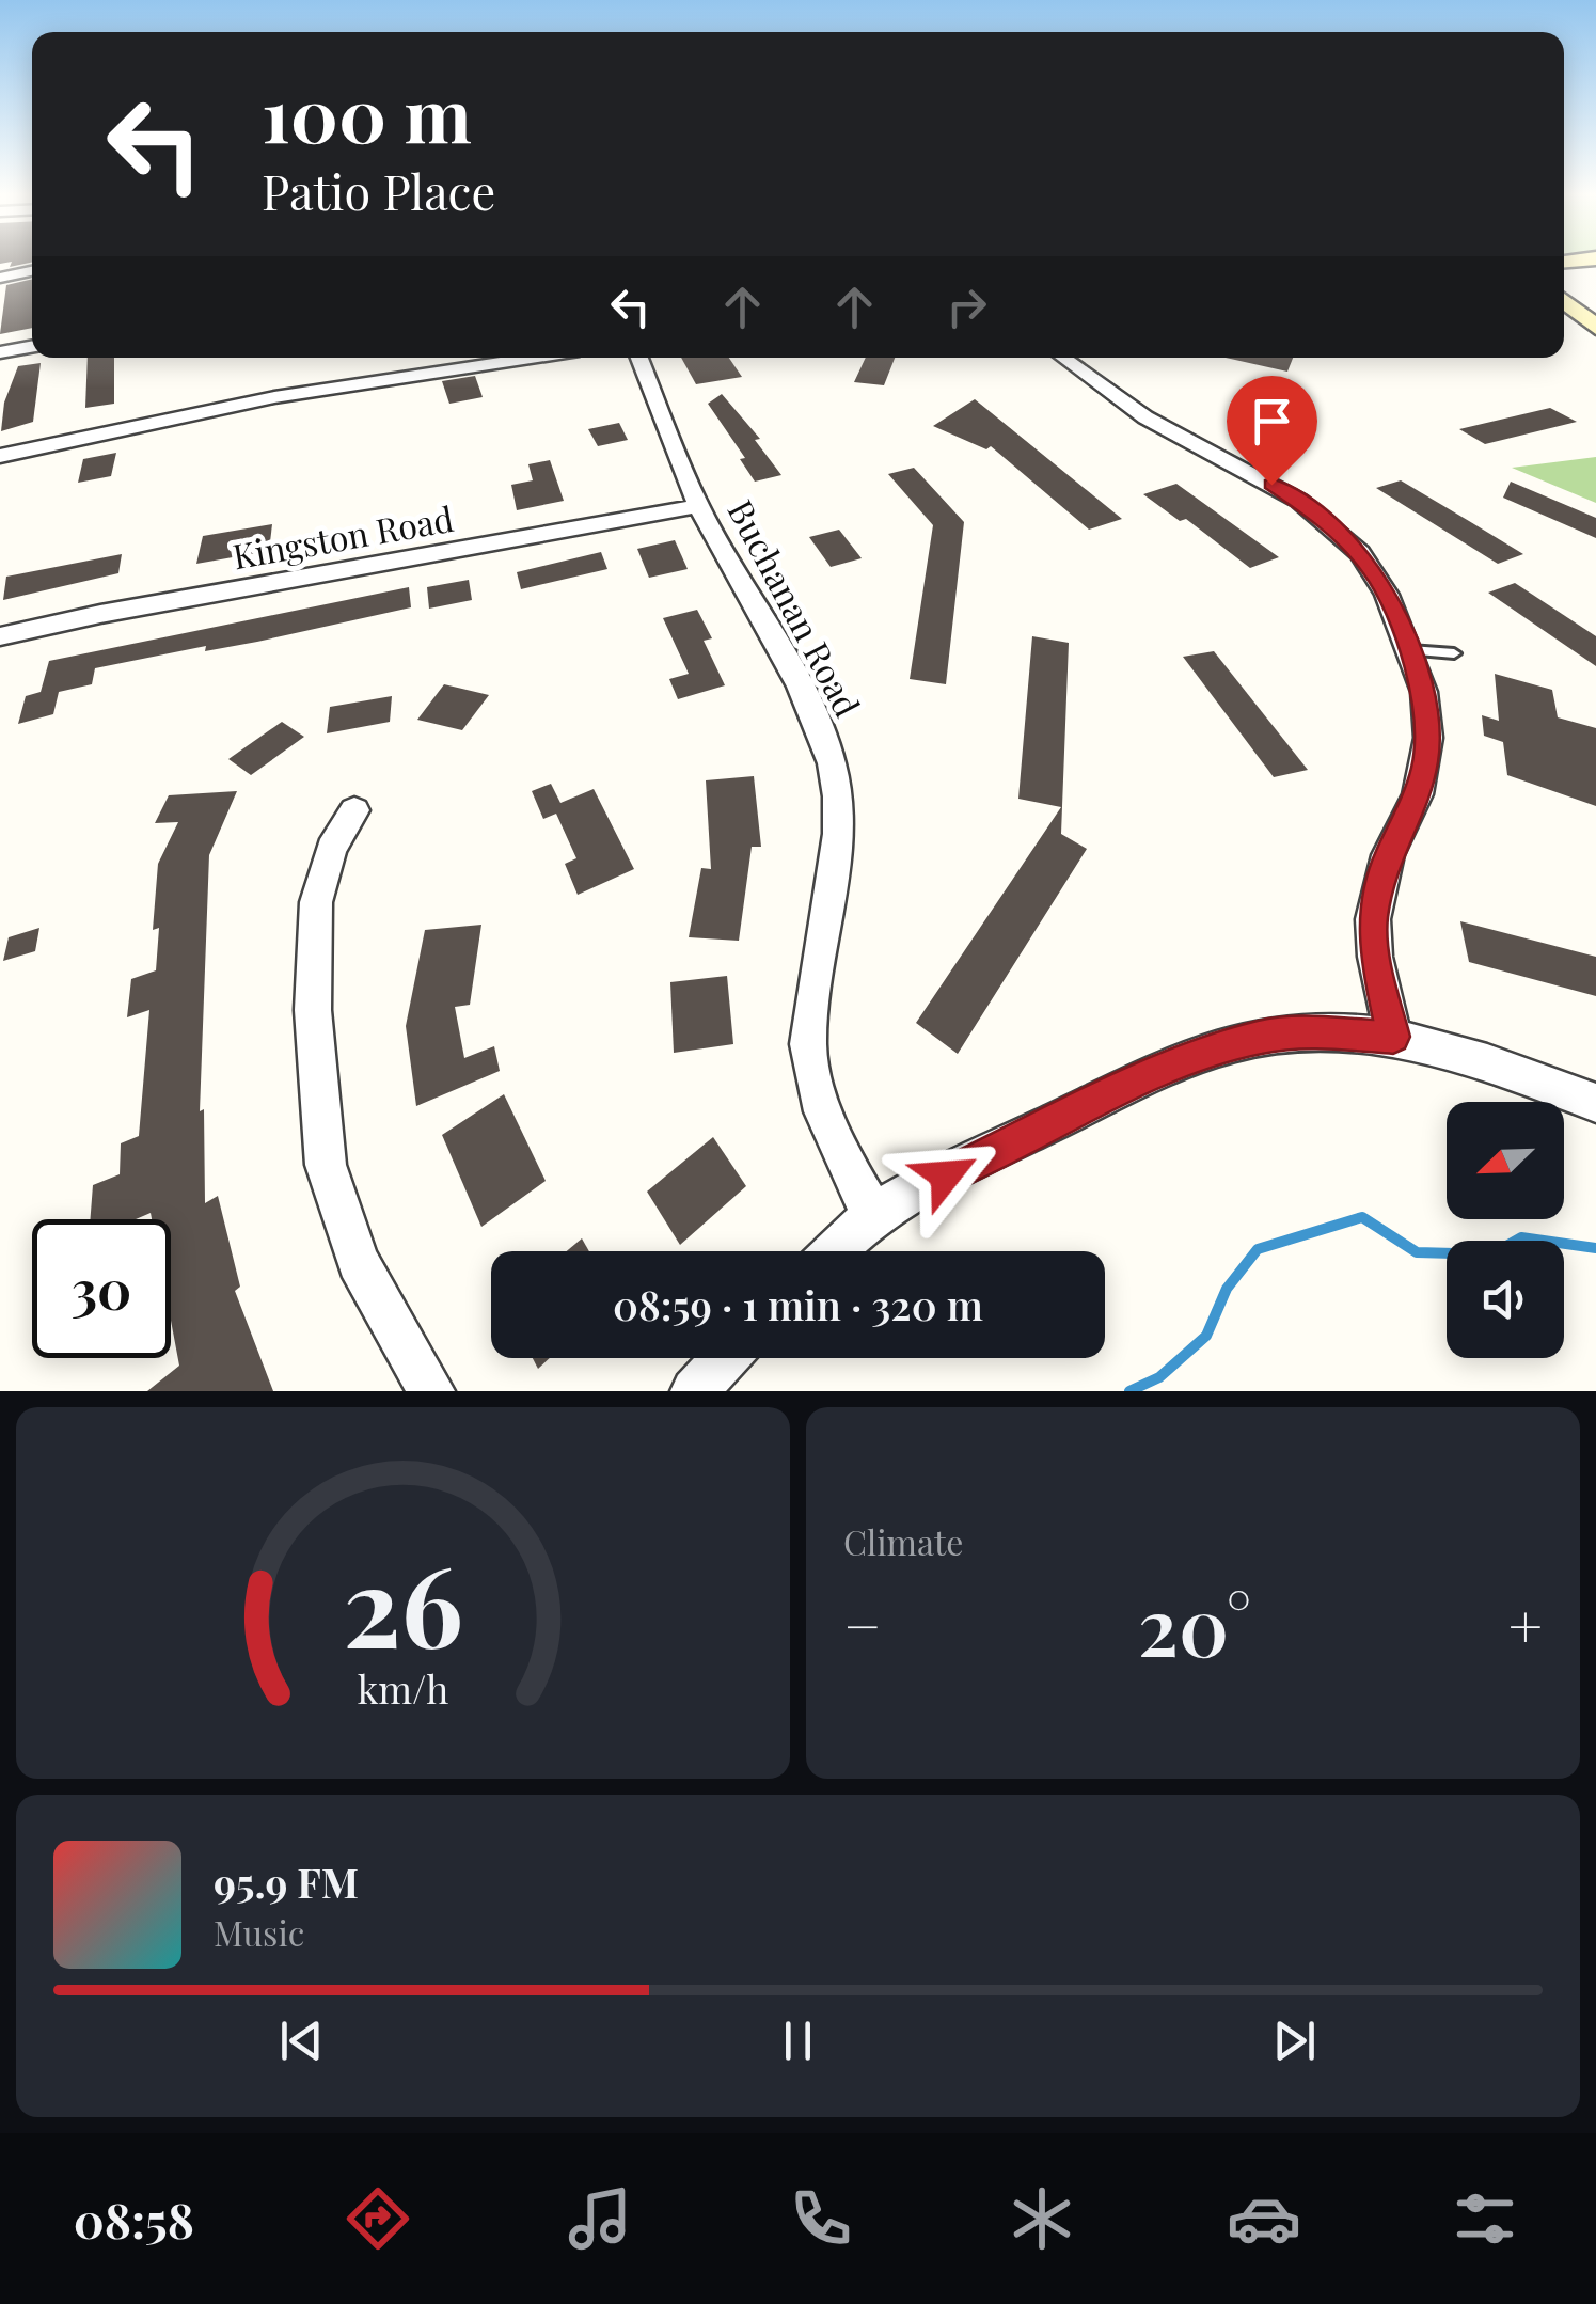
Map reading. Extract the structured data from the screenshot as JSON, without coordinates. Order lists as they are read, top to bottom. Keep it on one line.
{"streets":{"street":["Kingston Road","Buchanan Road"]},"crossings":[["Kingston Road","Buchanan Road"]],"north":"bottom left","page":{"turn":["100 m","Patio Place"],"limit":"30","trip":"08:59 · 1 min · 320 m","tile":"Climate","heat":["−","20°","+"],"song":["95.9 FM","Music"],"tabs":"08:58","gauge":["26","km/h"]}}
